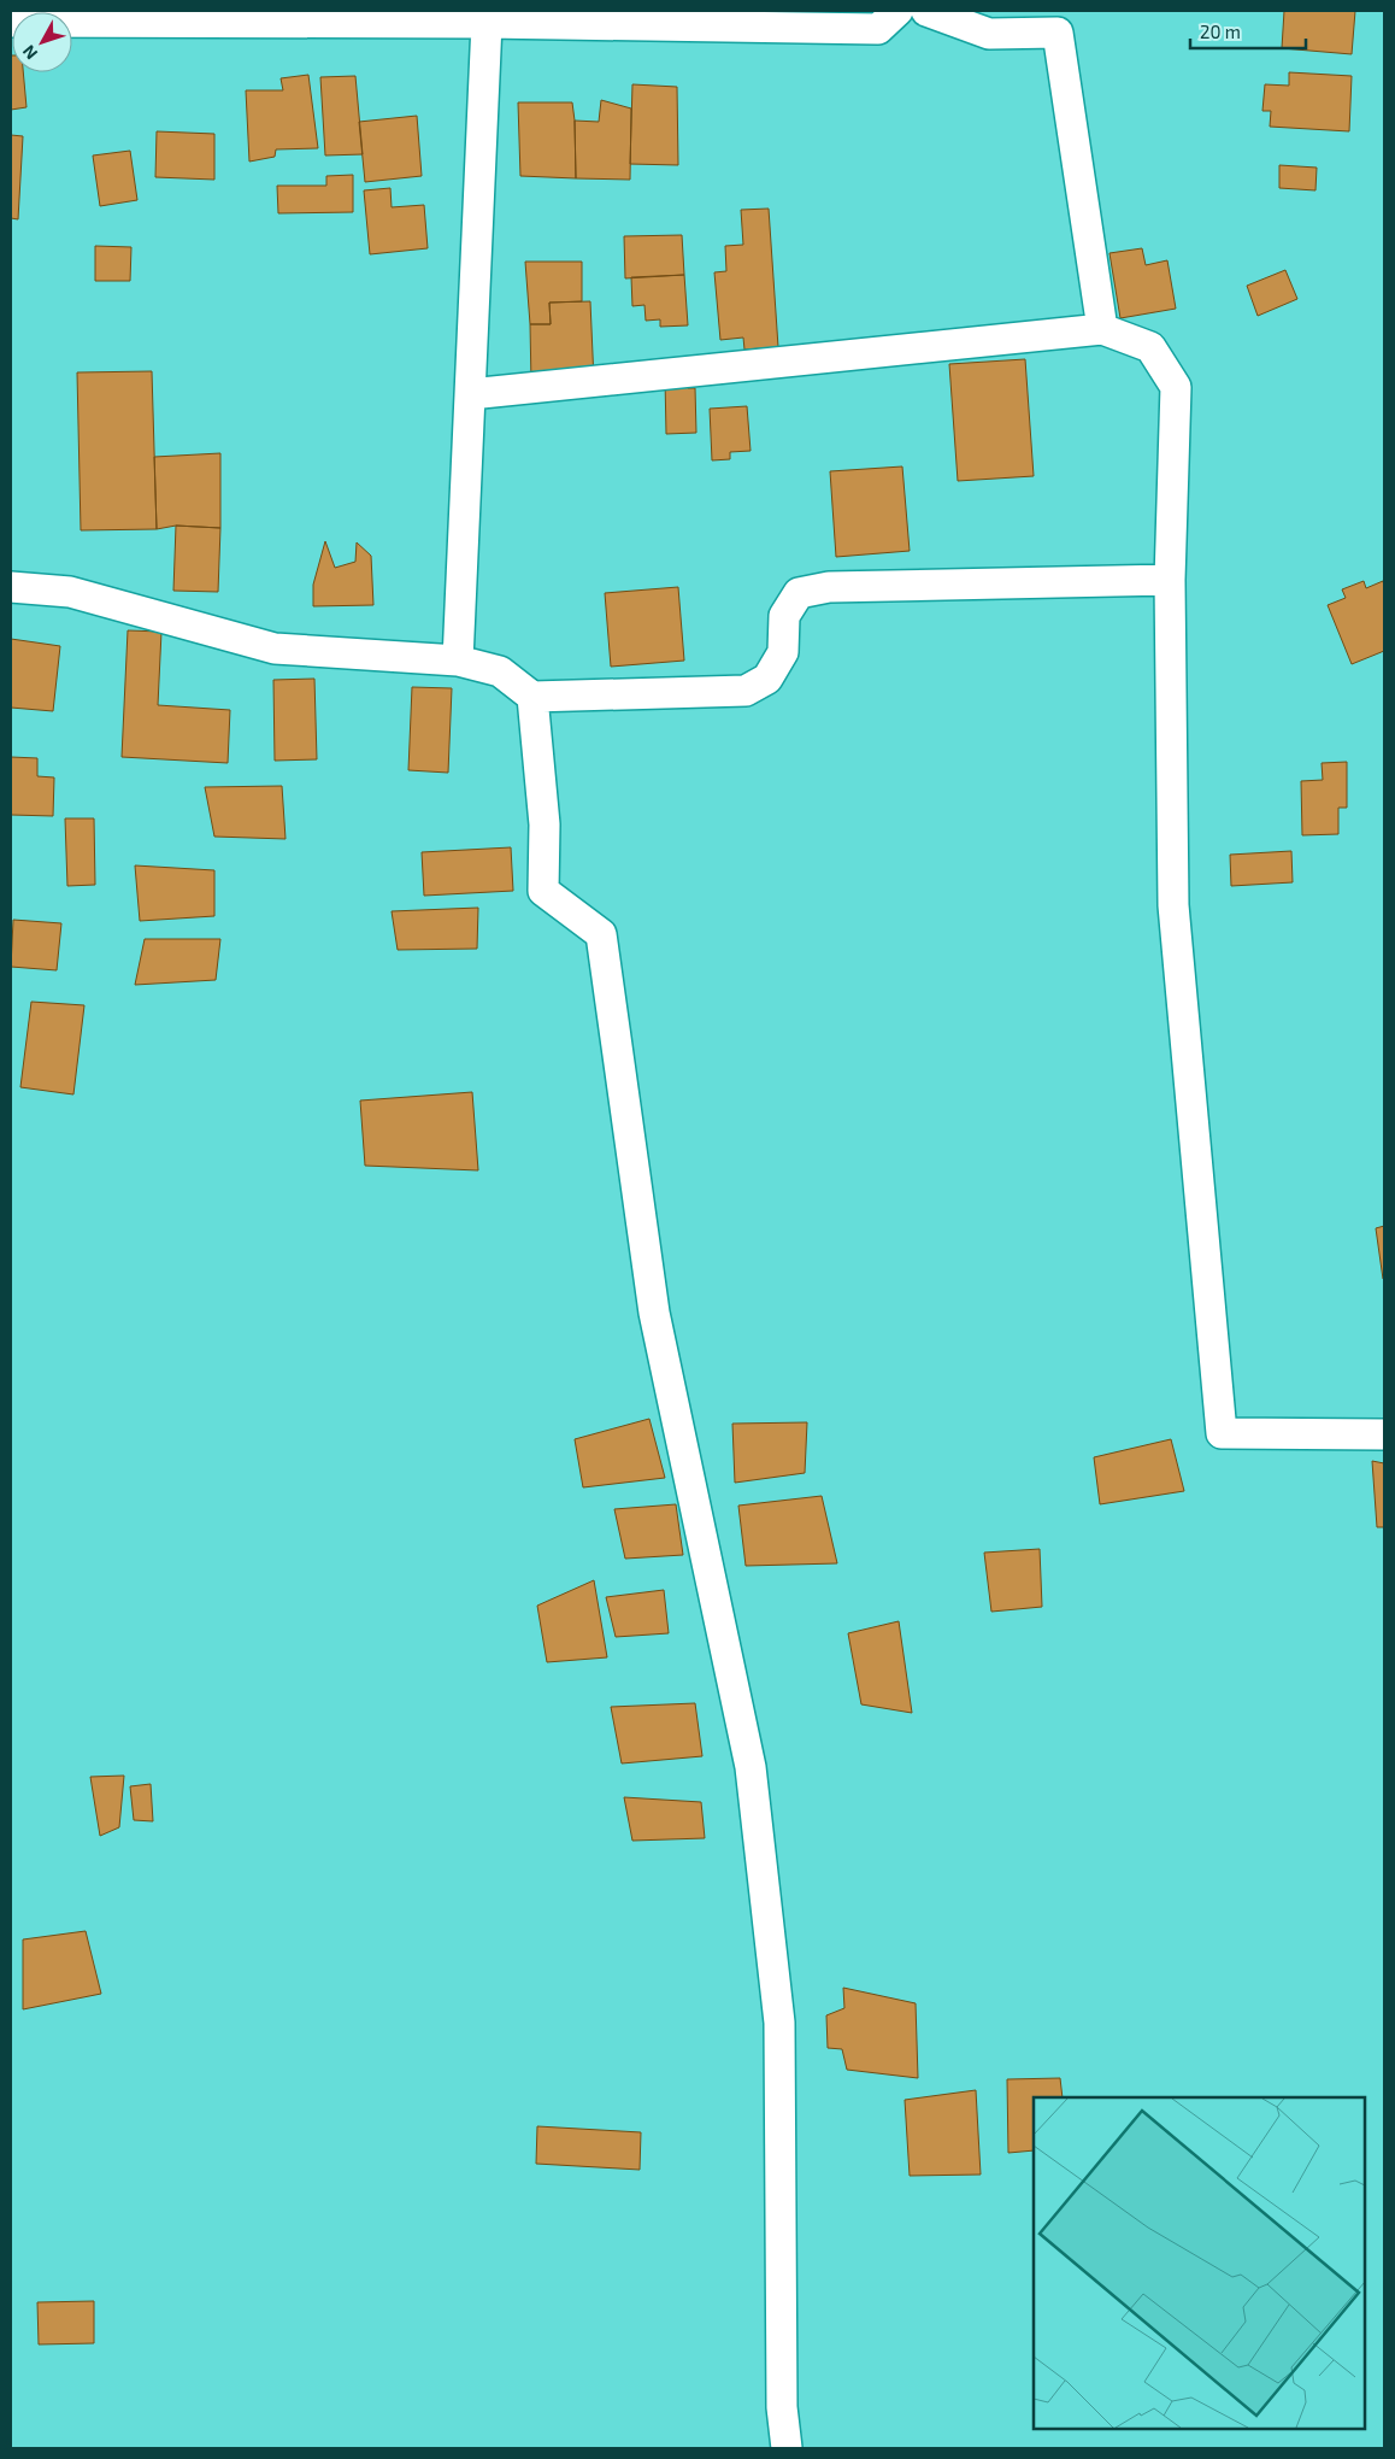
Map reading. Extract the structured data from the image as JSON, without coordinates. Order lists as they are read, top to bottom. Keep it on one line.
{"scale_bar":"20 m","north":"bottom left"}
